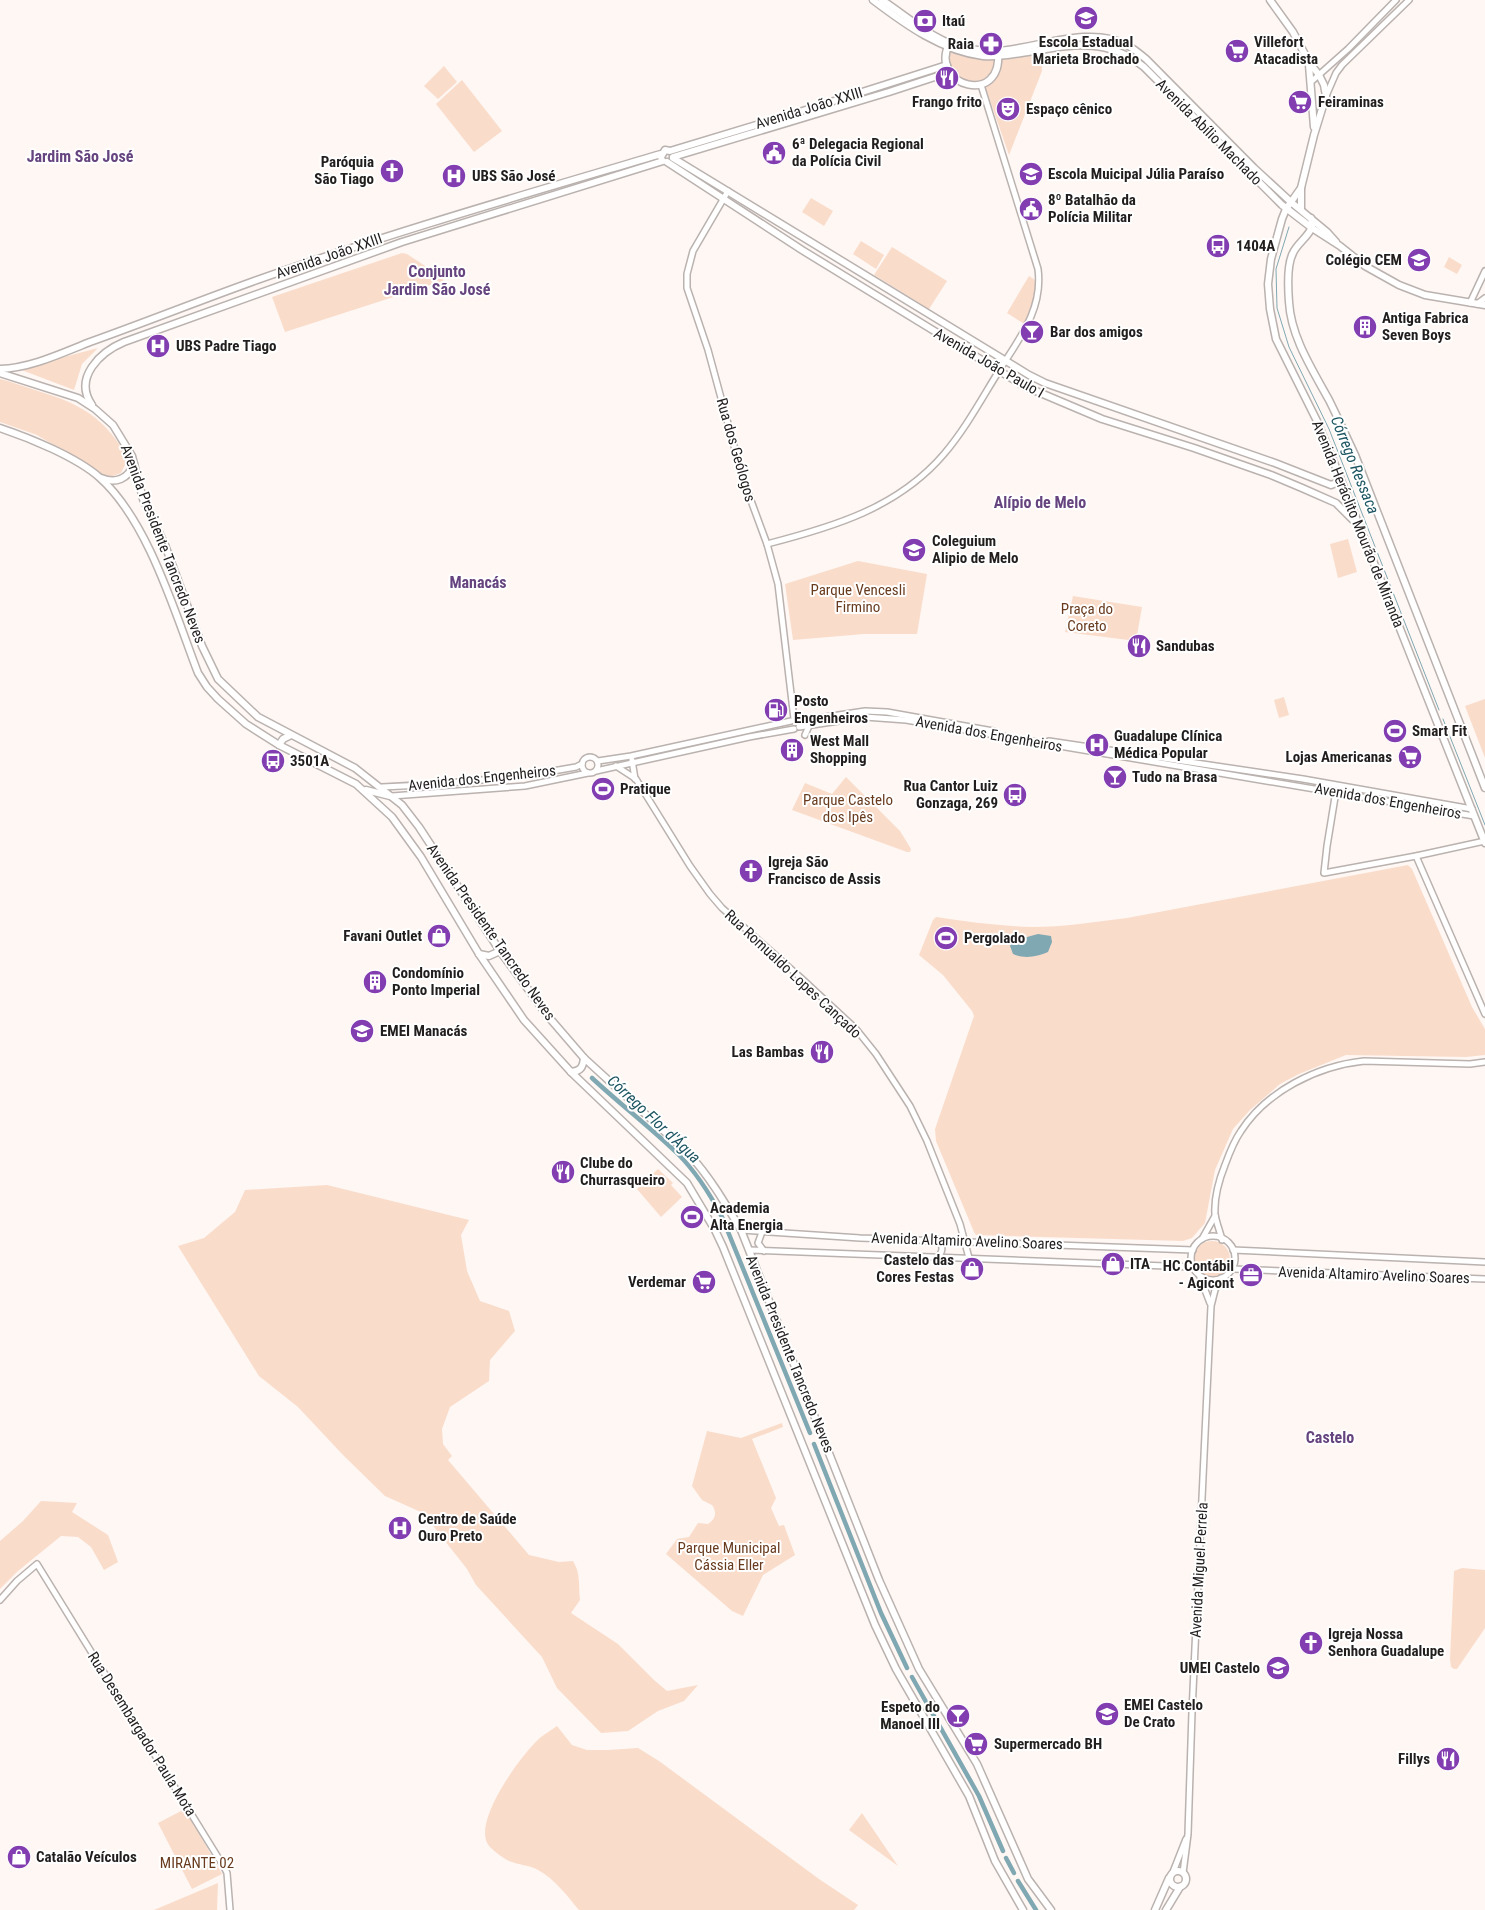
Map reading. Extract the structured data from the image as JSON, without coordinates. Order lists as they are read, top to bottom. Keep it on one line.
{"streets":{"main road":["Avenida João XXIII","Avenida Abílio Machado","Avenida João Paulo I","Avenida Heráclito Mourão de Miranda","Avenida Presidente Tancredo Neves"],"street":["Rua dos Geólogos","Avenida dos Engenheiros","Rua Romualdo Lopes Cançado","Avenida Altamiro Avelino Soares","Avenida Miguel Perrela","Rua Desembargador Paula Mota"]},"crossings":[["Avenida João XXIII","Avenida João Paulo I"],["Avenida João XXIII","Avenida Presidente Tancredo Neves"],["Avenida Abílio Machado","Avenida Heráclito Mourão de Miranda"],["Avenida João Paulo I","Rua dos Geólogos"],["Avenida João Paulo I","Avenida Heráclito Mourão de Miranda"],["Rua dos Geólogos","Avenida dos Engenheiros"],["Avenida Heráclito Mourão de Miranda","Avenida dos Engenheiros"],["Avenida Presidente Tancredo Neves","Avenida dos Engenheiros"],["Avenida Presidente Tancredo Neves","Avenida Altamiro Avelino Soares"],["Avenida dos Engenheiros","Rua Romualdo Lopes Cançado"],["Rua Romualdo Lopes Cançado","Avenida Altamiro Avelino Soares"],["Avenida Altamiro Avelino Soares","Avenida Miguel Perrela"]],"districts":["Jardim São José","Conjunto Jardim São José","Alípio de Melo","Manacás","Castelo"],"water":["Córrego Ressaca","Córrego Flor d'Água"],"parks":["Parque Vencesli Firmino","Praça do Coreto","Parque Castelo dos Ipês","Parque Municipal Cássia Eller","MIRANTE 02"],"places":{"school or university":["Escola Estadual Marieta Brochado","Escola Muicipal Júlia Paraíso","Colégio CEM","Coleguium Alipio de Melo","EMEI Manacás","UMEI Castelo","EMEI Castelo De Crato"],"bank":["Itaú"],"pharmacy":["Raia"],"supermarket":["Villefort Atacadista","Feiraminas","Lojas Americanas","Verdemar","Supermercado BH"],"restaurant":["Frango frito","Sandubas","Las Bambas","Clube do Churrasqueiro","Fillys"],"theatre":["Espaço cênico"],"public building":["6ª Delegacia Regional da Polícia Civil","8º Batalhão da Polícia Militar"],"church":["Paróquia São Tiago","Igreja São Francisco de Assis","Igreja Nossa Senhora Guadalupe"],"hospital":["UBS São José","UBS Padre Tiago","Guadalupe Clínica Médica Popular","Centro de Saúde Ouro Preto"],"bus stop":["1404A","3501A","Rua Cantor Luiz Gonzaga, 269"],"building":["Antiga Fabrica Seven Boys","West Mall Shopping","Condomínio Ponto Imperial"],"bar":["Bar dos amigos","Tudo na Brasa","Espeto do Manoel III"],"fuel station":["Posto Engenheiros"],"sports":["Smart Fit","Pratique","Pergolado","Academia Alta Energia"],"shop":["Favani Outlet","ITA","Castelo das Cores Festas","Catalão Veículos"],"office":["HC Contábil - Agicont"]}}
